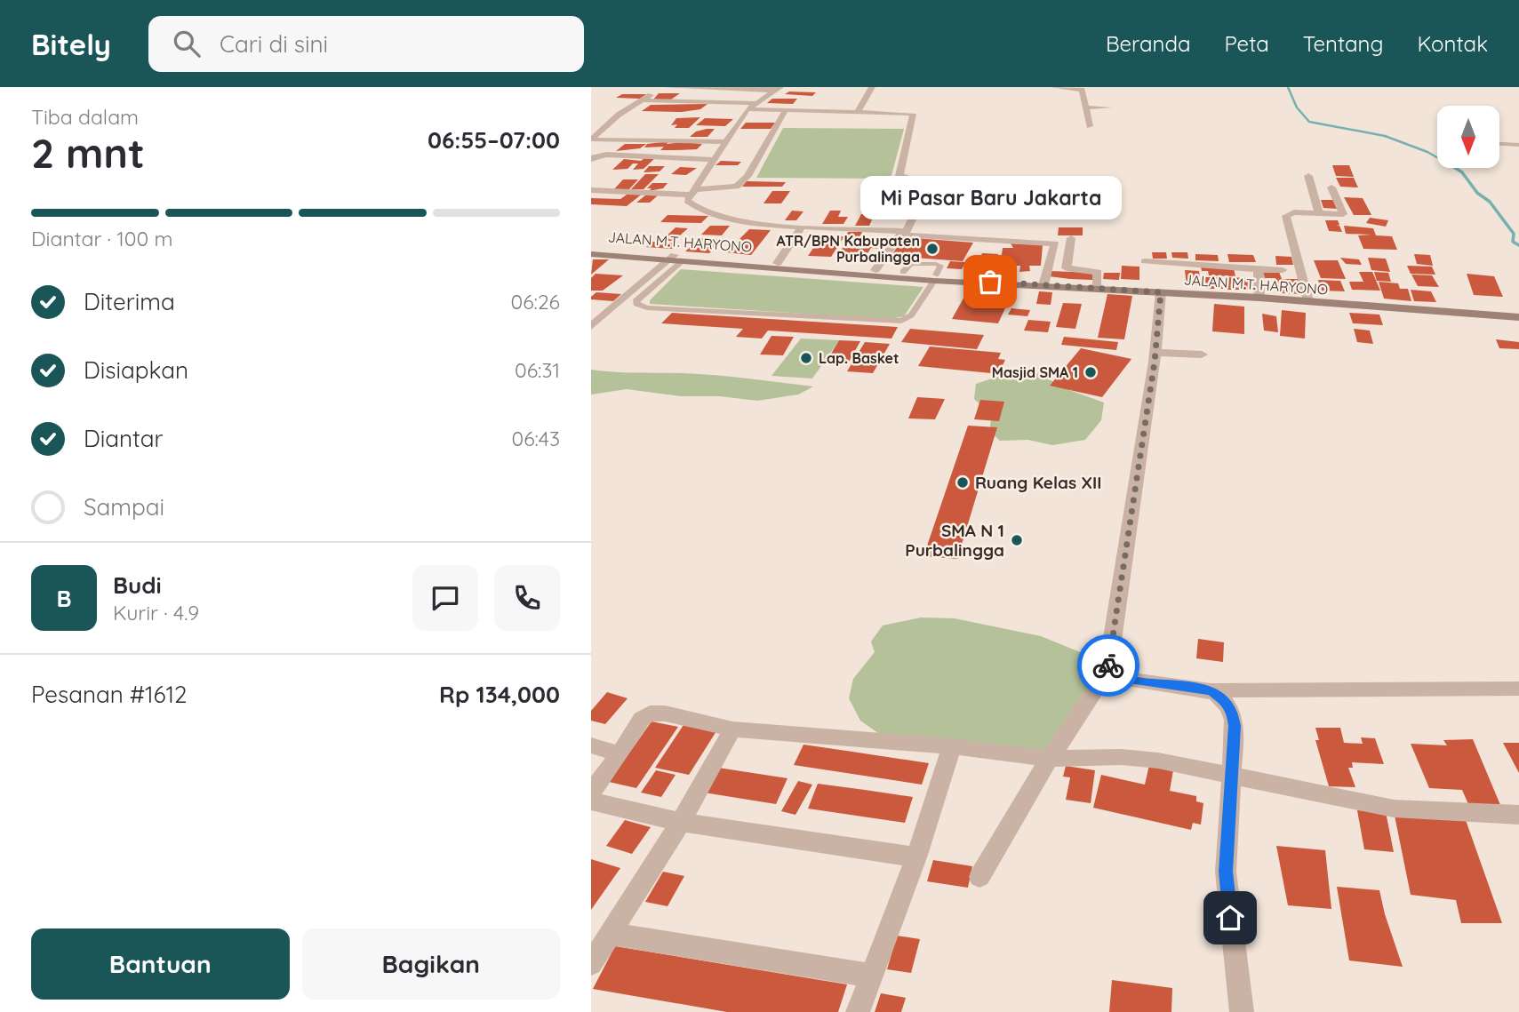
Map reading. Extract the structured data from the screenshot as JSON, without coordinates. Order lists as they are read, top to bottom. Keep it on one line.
{"streets":{"main road":["JALAN M.T. HARYONO"]},"places":["ATR/BPN Kabupaten Purbalingga","Mi Pasar Baru Jakarta","Lap. Basket","Masjid SMA 1","Ruang Kelas XII","SMA N 1 Purbalingga"],"north":"bottom","page":{"header":"Bitely","search":"Cari di sini","nav":["Beranda","Peta","Tentang","Kontak"],"heading":["2 mnt","Tiba dalam","06:55–07:00"],"panel":["Budi","Kurir · 4.9","Pesanan #1612","Rp 134,000"],"bubble":"Mi Pasar Baru Jakarta","bar":"Diantar · 100 m","list":[["Diterima","06:26"],["Disiapkan","06:31"],["Diantar","06:43"],"Sampai"],"round":"B","buttons":["Bantuan","Bagikan"]}}
